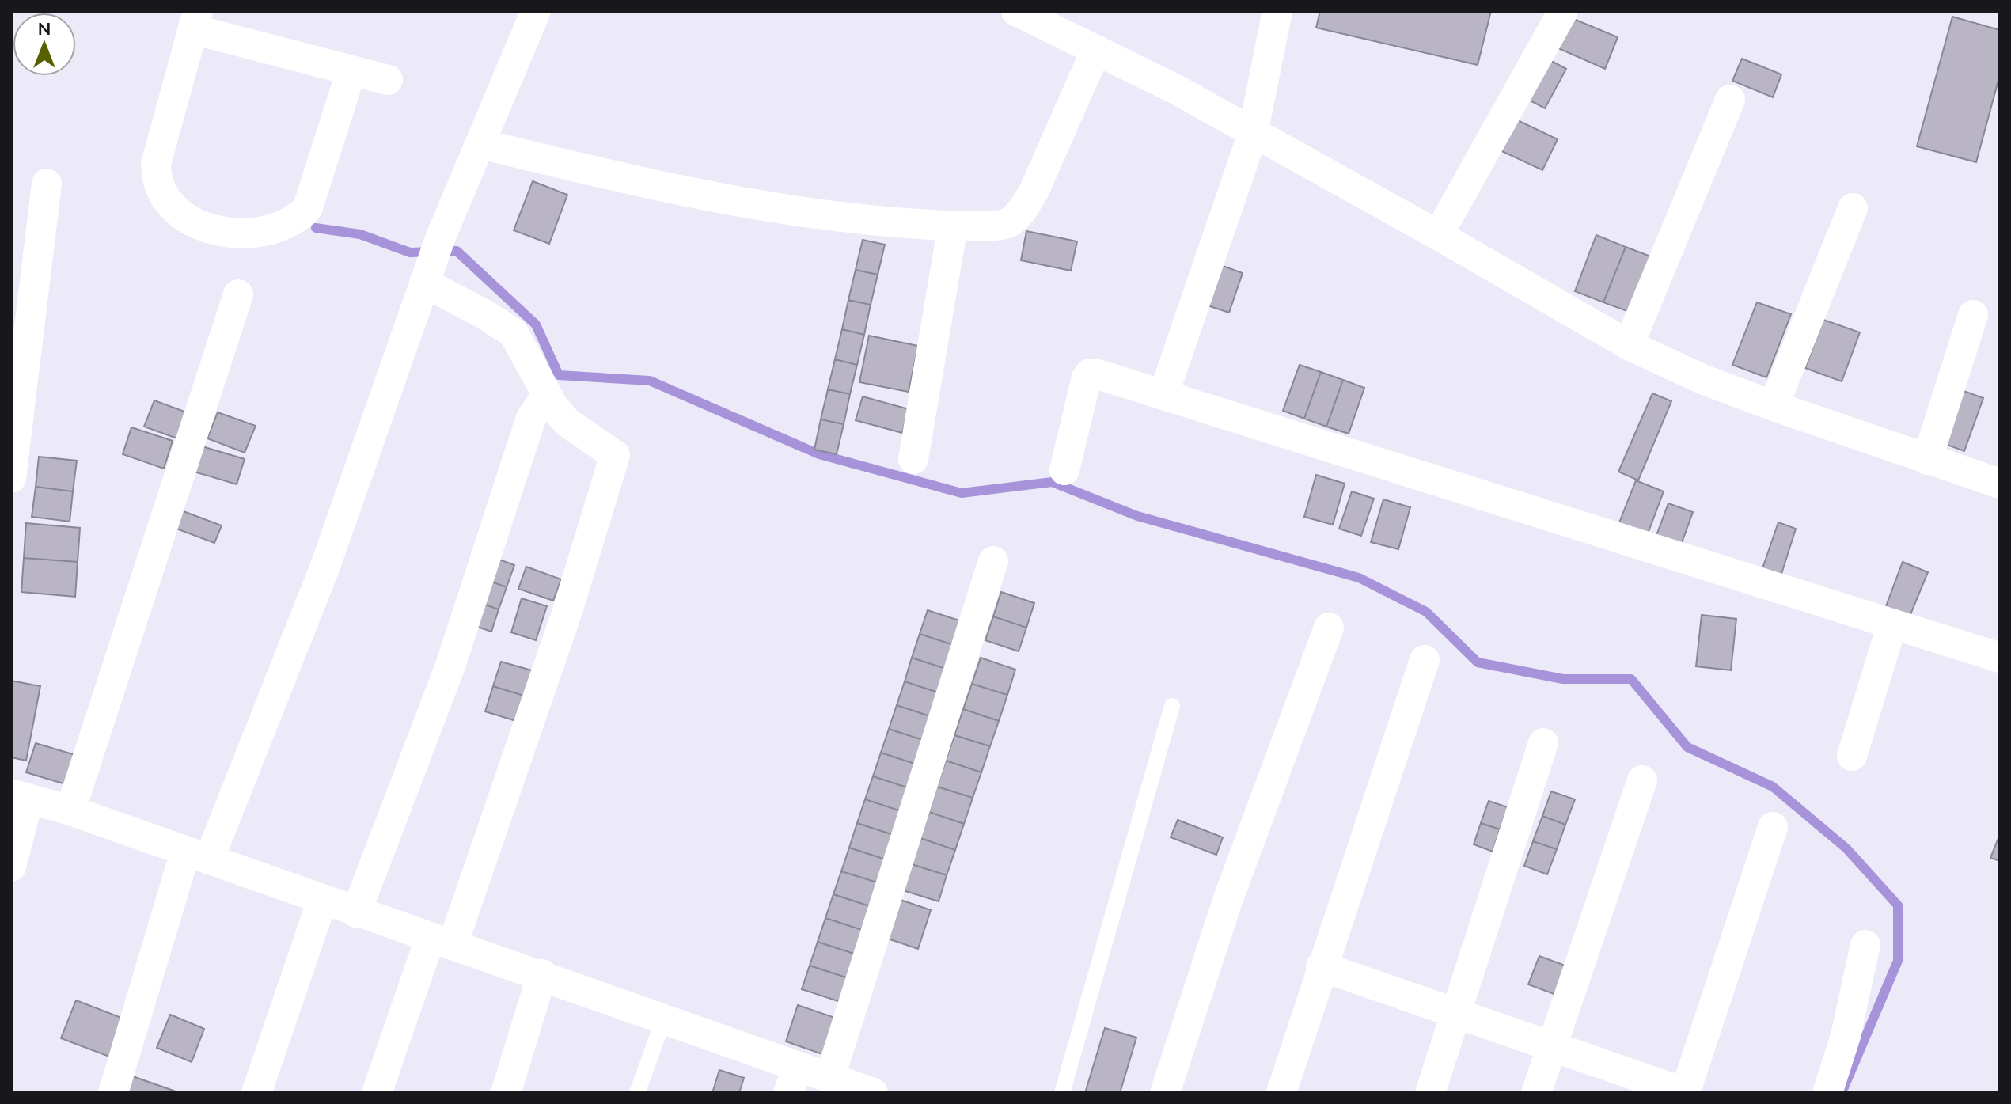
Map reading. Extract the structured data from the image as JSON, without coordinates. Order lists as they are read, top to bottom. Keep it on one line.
{"north":"top"}
